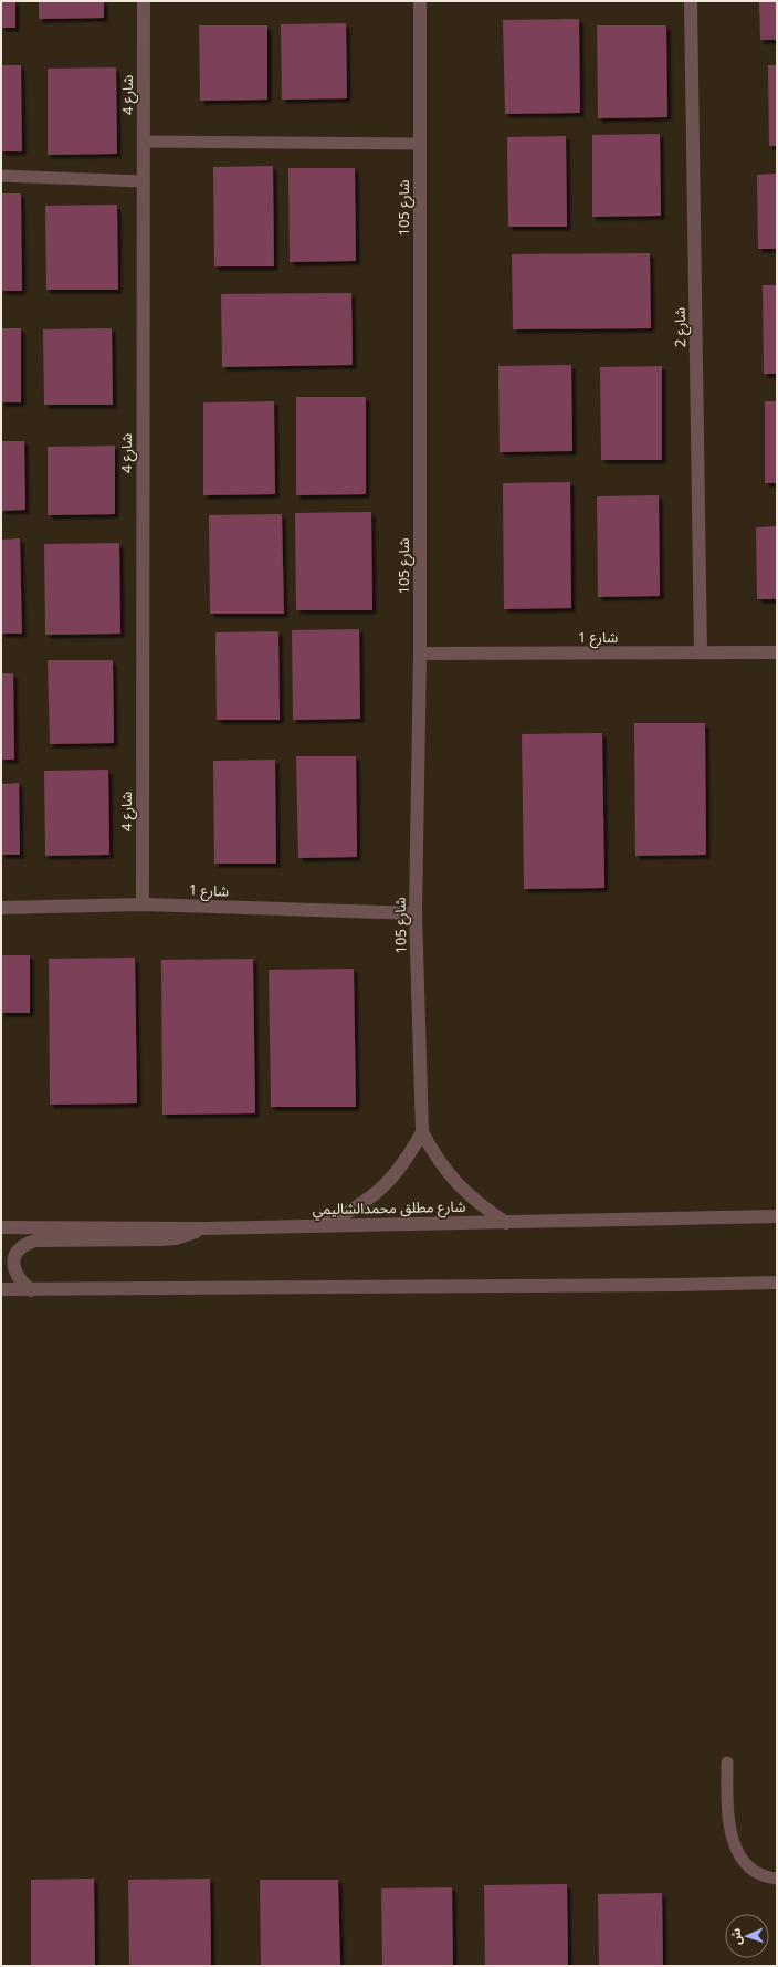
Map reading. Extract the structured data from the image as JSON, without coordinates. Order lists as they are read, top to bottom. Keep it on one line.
{"streets":{"street":["شارع 4","شارع 105","شارع 2","شارع 1","شارع مطلق محمدالشاليمي"]},"crossings":[["شارع 4","شارع 1"],["شارع 105","شارع 1"],["شارع 105","شارع مطلق محمدالشاليمي"],["شارع 2","شارع 1"]],"north":"left"}
